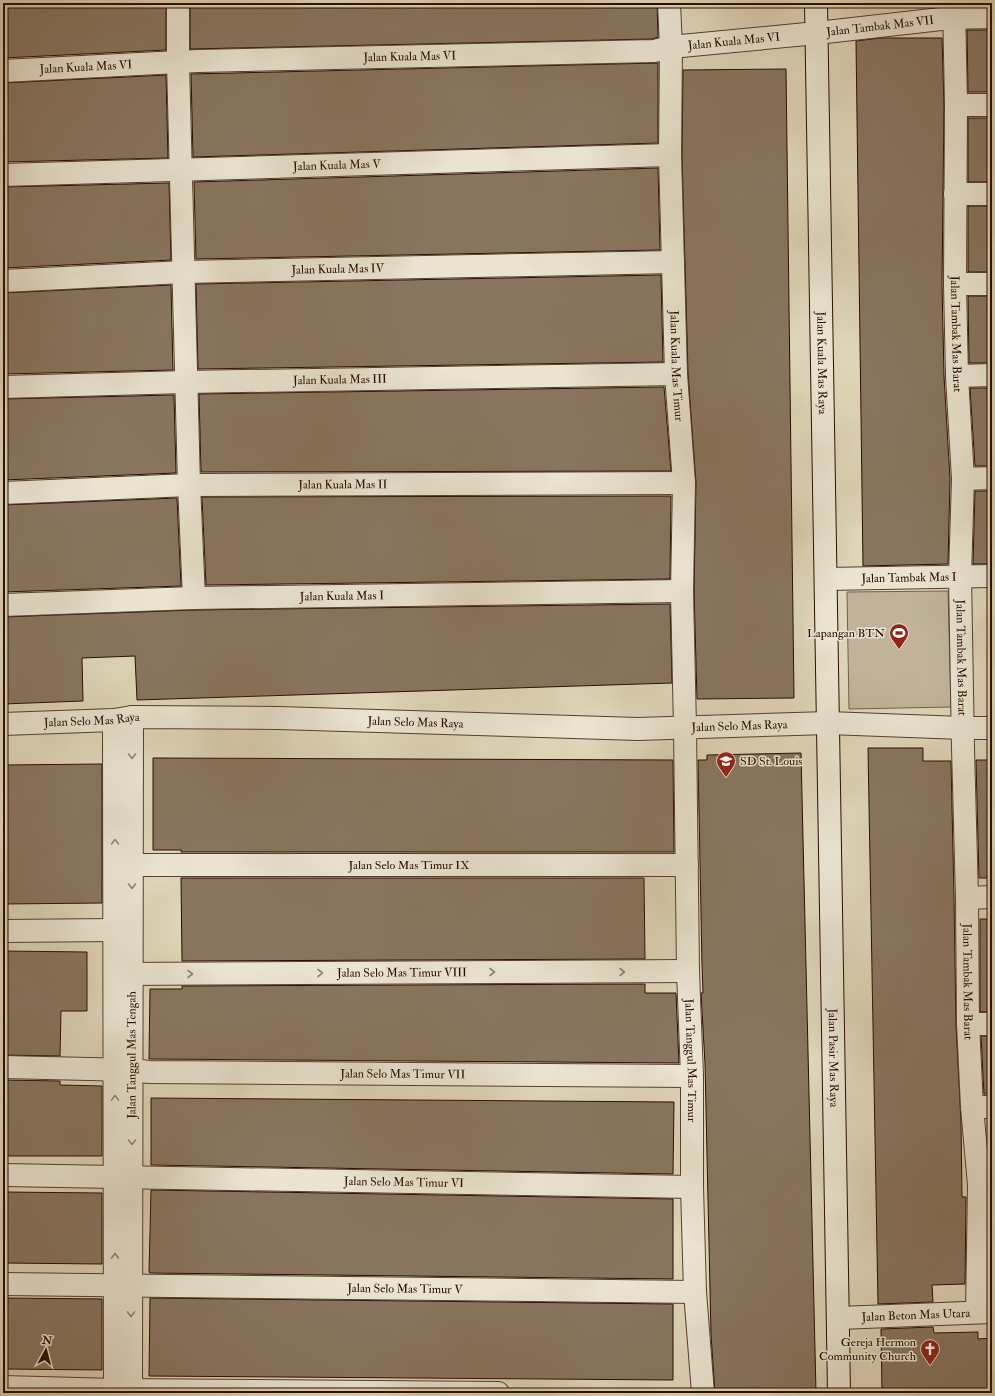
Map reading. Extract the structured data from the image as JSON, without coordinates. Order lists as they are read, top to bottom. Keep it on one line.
{"streets":{"street":["Jalan Tambak Mas VII","Jalan Kuala Mas VI","Jalan Kuala Mas V","Jalan Kuala Mas IV","Jalan Tambak Mas Barat","Jalan Kuala Mas Raya","Jalan Kuala Mas Timur","Jalan Kuala Mas III","Jalan Kuala Mas II","Jalan Tambak Mas I","Jalan Kuala Mas I","Jalan Selo Mas Raya","Jalan Selo Mas Timur IX","Jalan Selo Mas Timur VIII","Jalan Tanggul Mas Tengah","Jalan Pasir Mas Raya","Jalan Tanggul Mas Timur","Jalan Selo Mas Timur VII","Jalan Selo Mas Timur VI","Jalan Selo Mas Timur V","Jalan Beton Mas Utara"]},"crossings":[["Jalan Tambak Mas VII","Jalan Kuala Mas VI"],["Jalan Tambak Mas VII","Jalan Tambak Mas Barat"],["Jalan Tambak Mas VII","Jalan Kuala Mas Raya"],["Jalan Kuala Mas VI","Jalan Kuala Mas Raya"],["Jalan Kuala Mas VI","Jalan Kuala Mas Timur"],["Jalan Kuala Mas V","Jalan Kuala Mas Timur"],["Jalan Kuala Mas IV","Jalan Kuala Mas Timur"],["Jalan Tambak Mas Barat","Jalan Tambak Mas I"],["Jalan Tambak Mas Barat","Jalan Selo Mas Raya"],["Jalan Tambak Mas Barat","Jalan Beton Mas Utara"],["Jalan Kuala Mas Raya","Jalan Tambak Mas I"],["Jalan Kuala Mas Raya","Jalan Selo Mas Raya"],["Jalan Kuala Mas Raya","Jalan Pasir Mas Raya"],["Jalan Kuala Mas Timur","Jalan Kuala Mas III"],["Jalan Kuala Mas Timur","Jalan Kuala Mas II"],["Jalan Kuala Mas Timur","Jalan Kuala Mas I"],["Jalan Kuala Mas Timur","Jalan Selo Mas Raya"],["Jalan Kuala Mas Timur","Jalan Tanggul Mas Timur"],["Jalan Selo Mas Raya","Jalan Tanggul Mas Tengah"],["Jalan Selo Mas Raya","Jalan Pasir Mas Raya"],["Jalan Selo Mas Raya","Jalan Tanggul Mas Timur"],["Jalan Selo Mas Timur IX","Jalan Tanggul Mas Tengah"],["Jalan Selo Mas Timur IX","Jalan Tanggul Mas Timur"],["Jalan Selo Mas Timur VIII","Jalan Tanggul Mas Tengah"],["Jalan Selo Mas Timur VIII","Jalan Tanggul Mas Timur"],["Jalan Tanggul Mas Tengah","Jalan Selo Mas Timur VII"],["Jalan Tanggul Mas Tengah","Jalan Selo Mas Timur VI"],["Jalan Tanggul Mas Tengah","Jalan Selo Mas Timur V"],["Jalan Pasir Mas Raya","Jalan Beton Mas Utara"],["Jalan Tanggul Mas Timur","Jalan Selo Mas Timur VII"],["Jalan Tanggul Mas Timur","Jalan Selo Mas Timur VI"],["Jalan Tanggul Mas Timur","Jalan Selo Mas Timur V"]],"one_way":["Jalan Selo Mas Timur VIII"],"places":{"sports":["Lapangan BTN"],"school or university":["SD St. Louis"],"church":["Gereja Hermon Community Church"]},"north":"top"}
